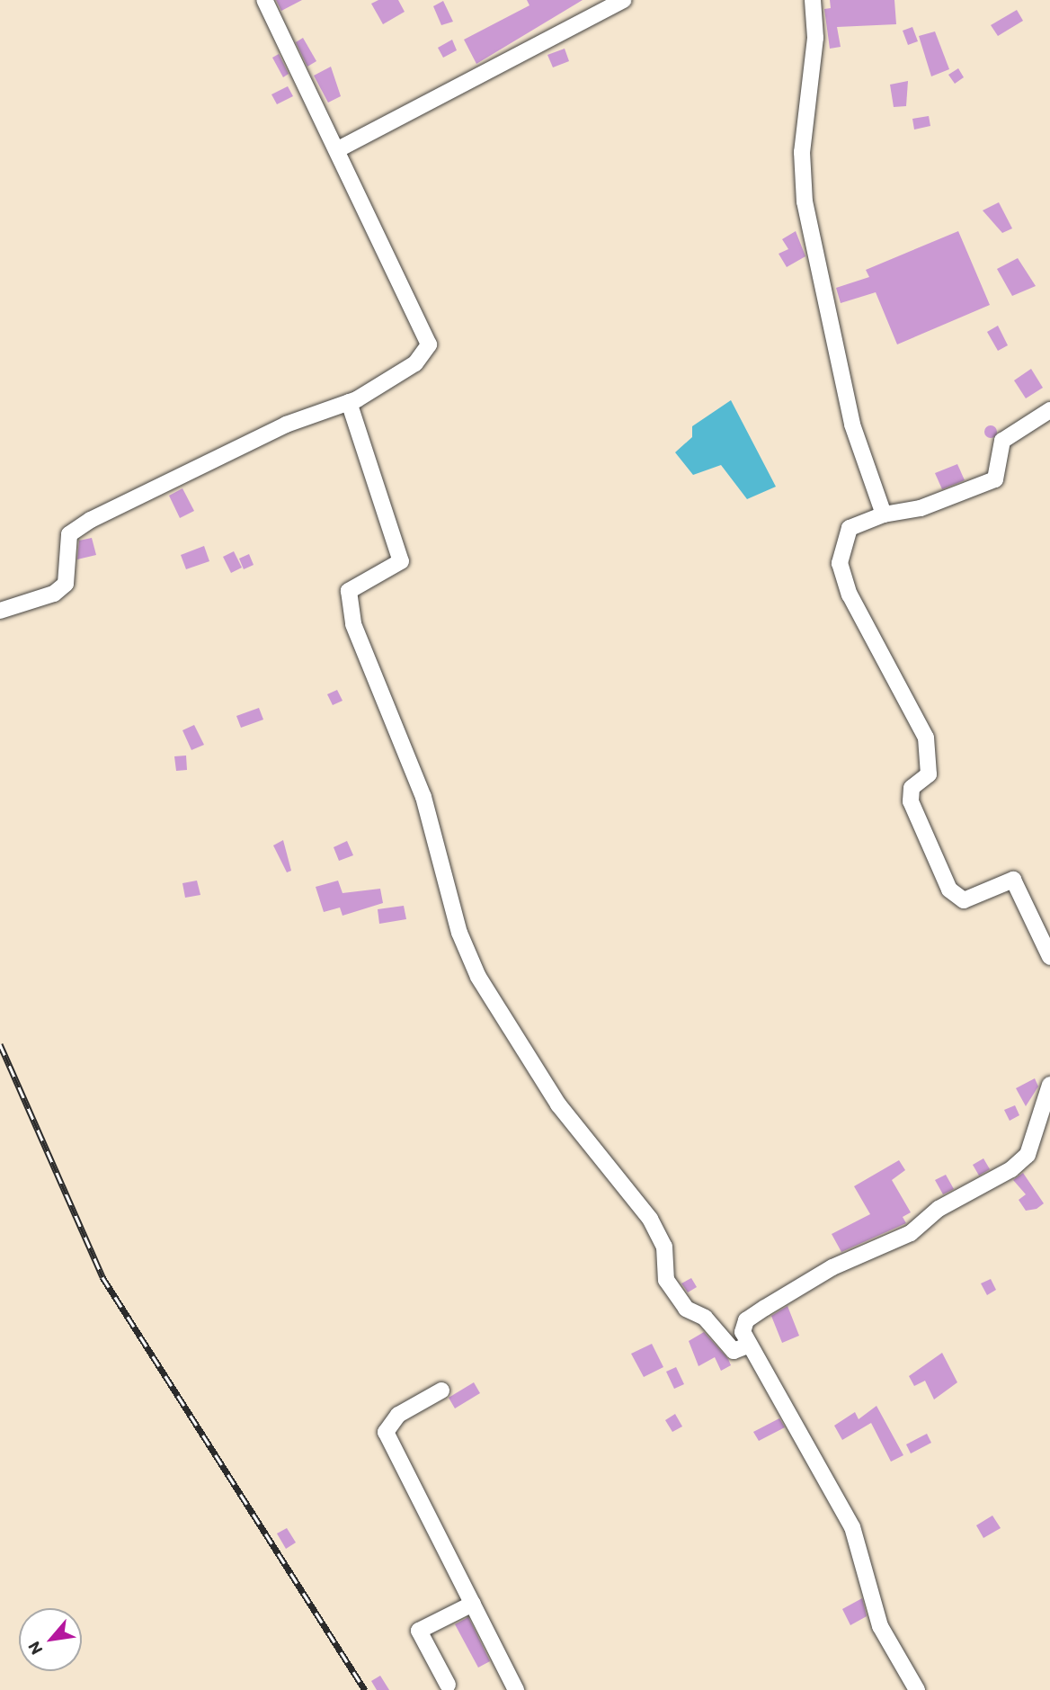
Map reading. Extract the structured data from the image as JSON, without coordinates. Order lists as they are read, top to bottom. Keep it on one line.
{"north":"bottom left"}
